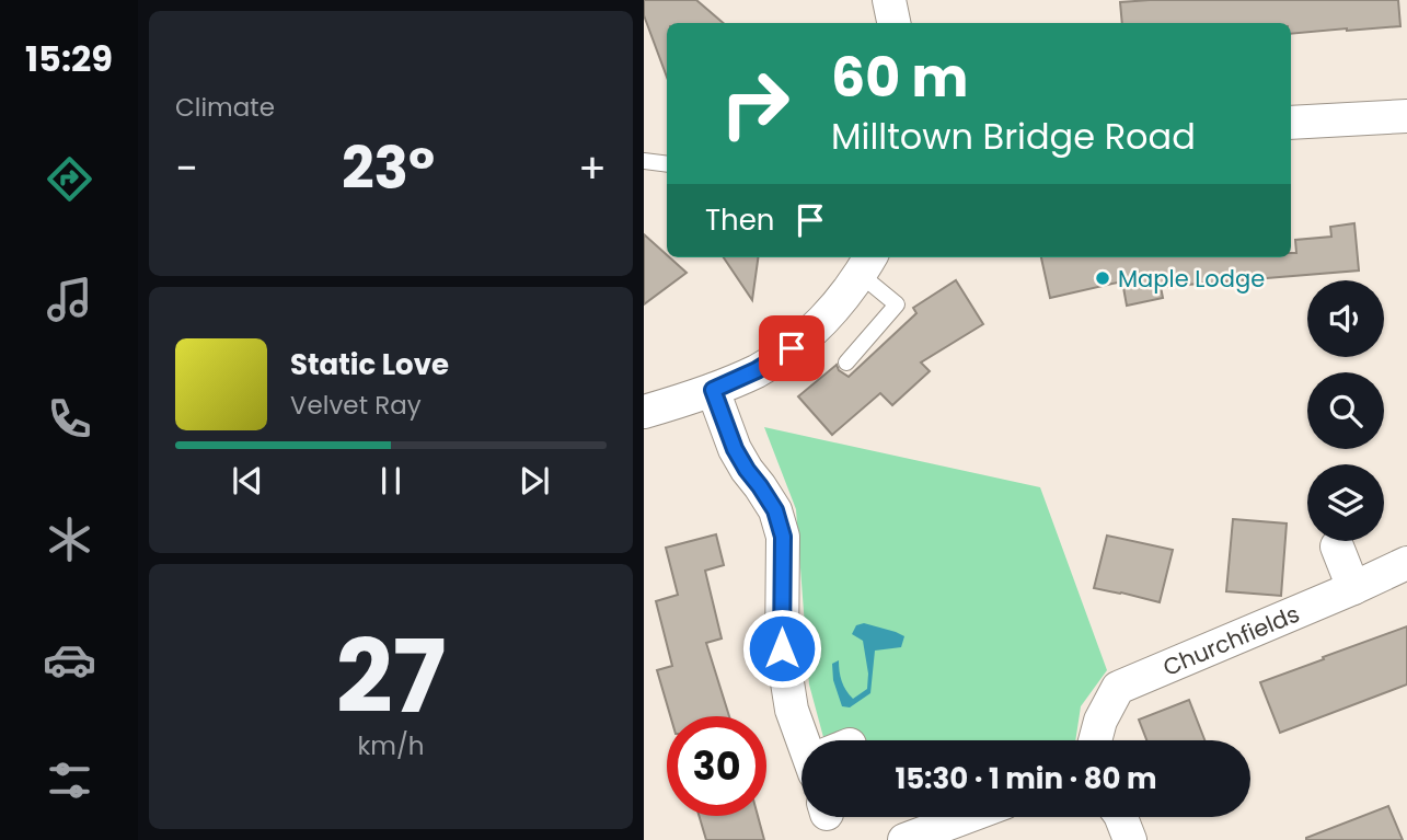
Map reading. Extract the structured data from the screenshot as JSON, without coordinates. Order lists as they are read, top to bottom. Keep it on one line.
{"streets":{"street":["Churchfields"]},"places":["Maple Lodge"],"page":{"tabs":"15:29","tile":["Climate",["27","km/h"]],"turn":["60 m","Milltown Bridge Road"],"heat":["−","23°","+"],"then":"Then","song":["Static Love","Velvet Ray"],"limit":"30","trip":"15:30 · 1 min · 80 m"}}
